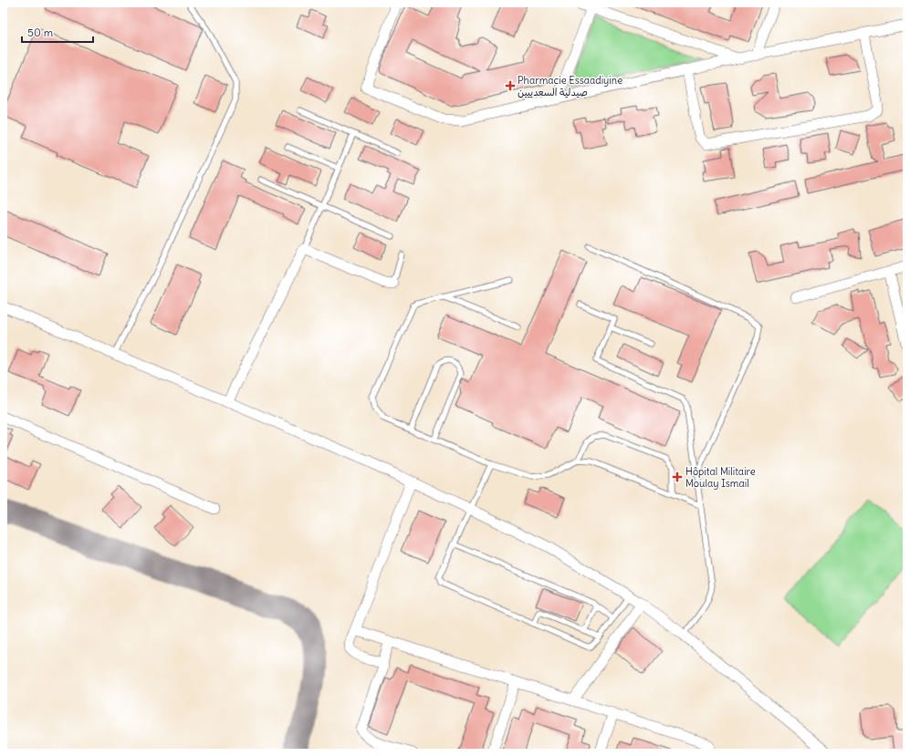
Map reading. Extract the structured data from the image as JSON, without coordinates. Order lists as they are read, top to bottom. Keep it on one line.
{"places":{"health":["Pharmacie Essaadiyine صيدلية السعدييين","Hôpital Militaire Moulay Ismail"]},"scale_bar":"50 m"}
